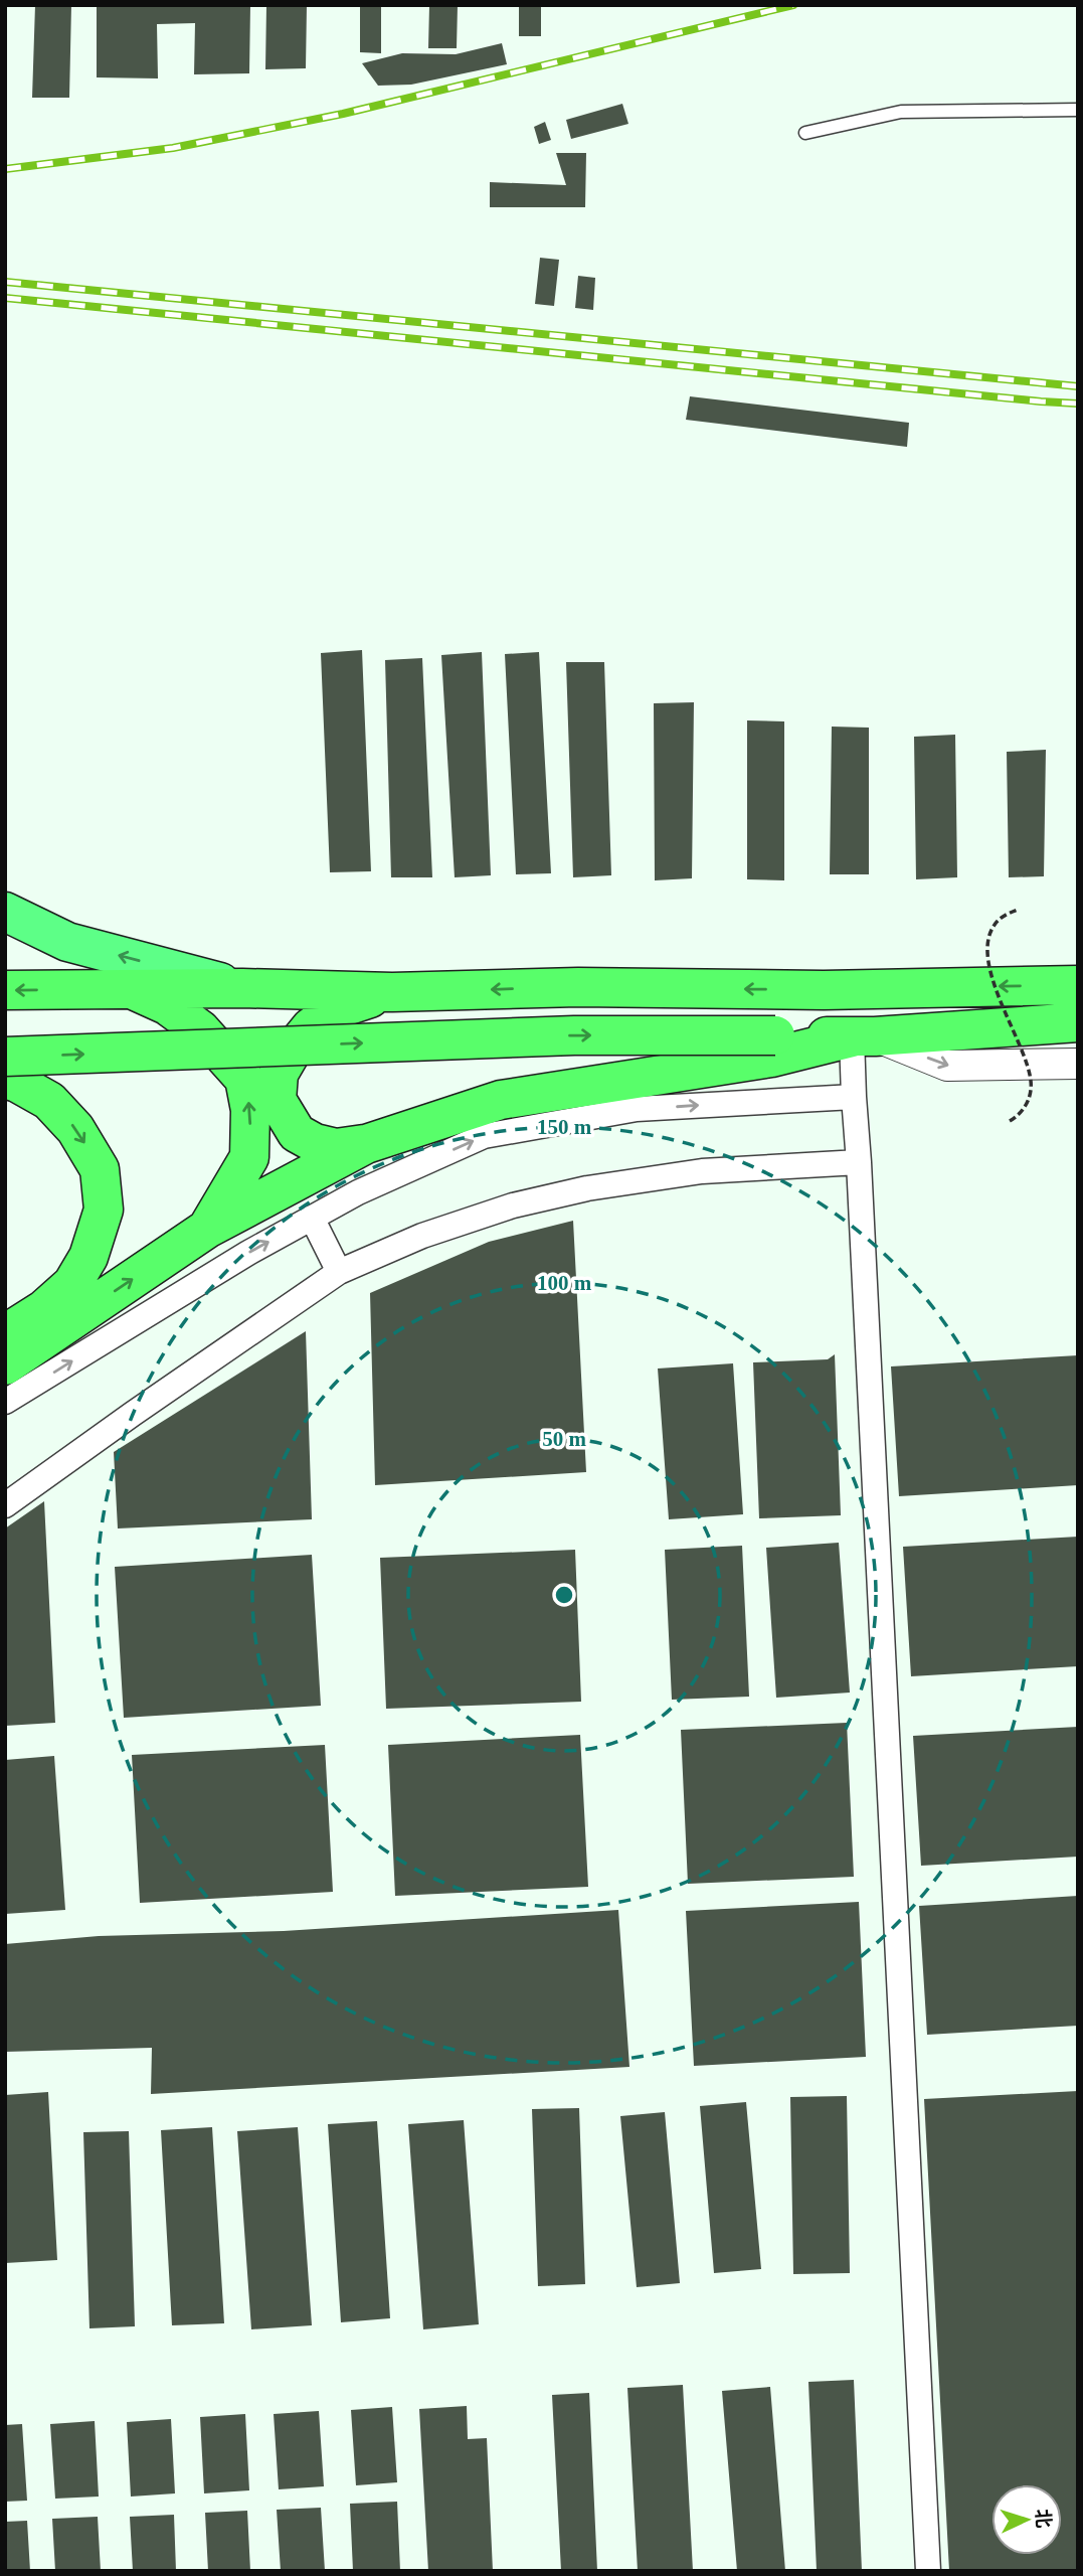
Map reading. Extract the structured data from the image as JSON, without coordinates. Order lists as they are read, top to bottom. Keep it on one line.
{"north":"right","rings":["150 m","100 m","50 m"]}
